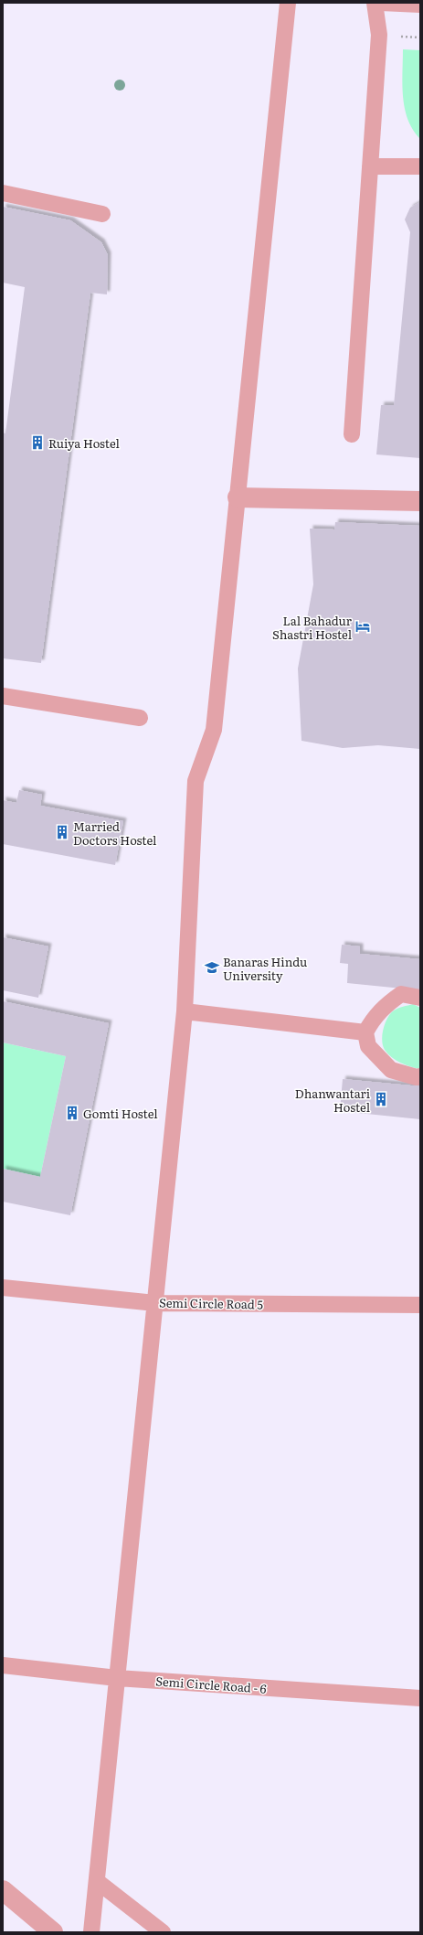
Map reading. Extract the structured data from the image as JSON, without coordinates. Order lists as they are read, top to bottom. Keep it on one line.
{"streets":{"lane":["Semi Circle Road 5","Semi Circle Road - 6"]},"places":{"building":["Ruiya Hostel","Married Doctors Hostel","Dhanwantari Hostel","Gomti Hostel"],"hotel":["Lal Bahadur Shastri Hostel"],"school or university":["Banaras Hindu University"]}}
